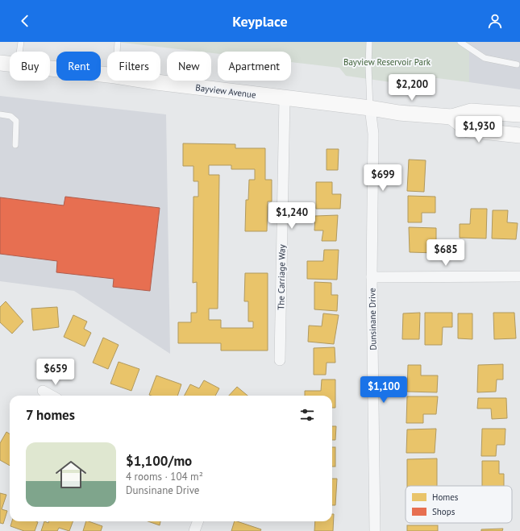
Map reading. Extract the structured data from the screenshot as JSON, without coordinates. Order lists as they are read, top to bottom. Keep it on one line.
{"streets":{"main road":["Bayview Avenue"],"street":["The Carriage Way","Dunsinane Drive"]},"crossings":[["Bayview Avenue","The Carriage Way"],["Bayview Avenue","Dunsinane Drive"]],"parks":["Bayview Reservoir Park"],"legend":["Homes","Shops"],"page":{"header":"Keyplace","chip":["Buy","Rent","Filters","New","Apartment"],"price":["$2,200","$1,930","$699","$1,240","$685","$659","$1,100"],"heading":"7 homes","list":[{"name":"$1,100/mo","note":"4 rooms · 104 m² · Dunsinane Drive"}]}}
